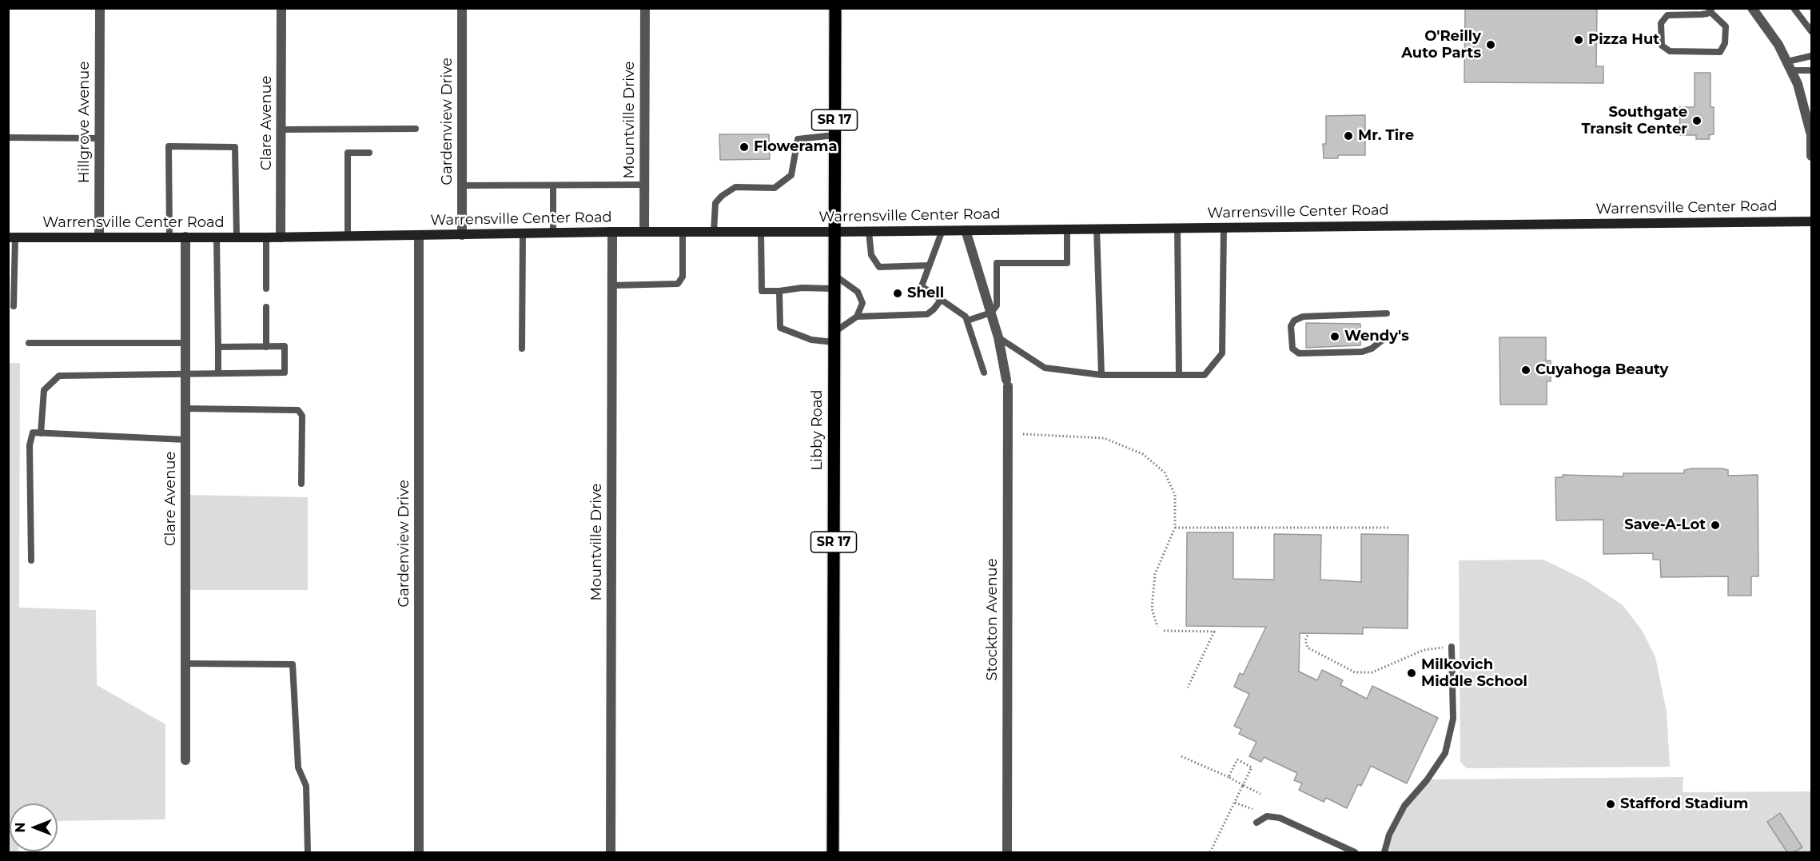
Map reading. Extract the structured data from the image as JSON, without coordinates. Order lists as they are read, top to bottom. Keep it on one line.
{"streets":{"main road":["SR 17","Warrensville Center Road","Libby Road"],"street":["Mountville Drive","Gardenview Drive","Hillgrove Avenue","Clare Avenue","Stockton Avenue"]},"crossings":[["Mountville Drive","Warrensville Center Road"],["Gardenview Drive","Warrensville Center Road"],["Hillgrove Avenue","Warrensville Center Road"],["Clare Avenue","Warrensville Center Road"],["Warrensville Center Road","Libby Road"],["Warrensville Center Road","Stockton Avenue"]],"places":["Pizza Hut","O'Reilly Auto Parts","Southgate Transit Center","Mr. Tire","Flowerama","Shell","Wendy's","Cuyahoga Beauty","Save-A-Lot","Milkovich Middle School","Stafford Stadium"],"north":"left"}
